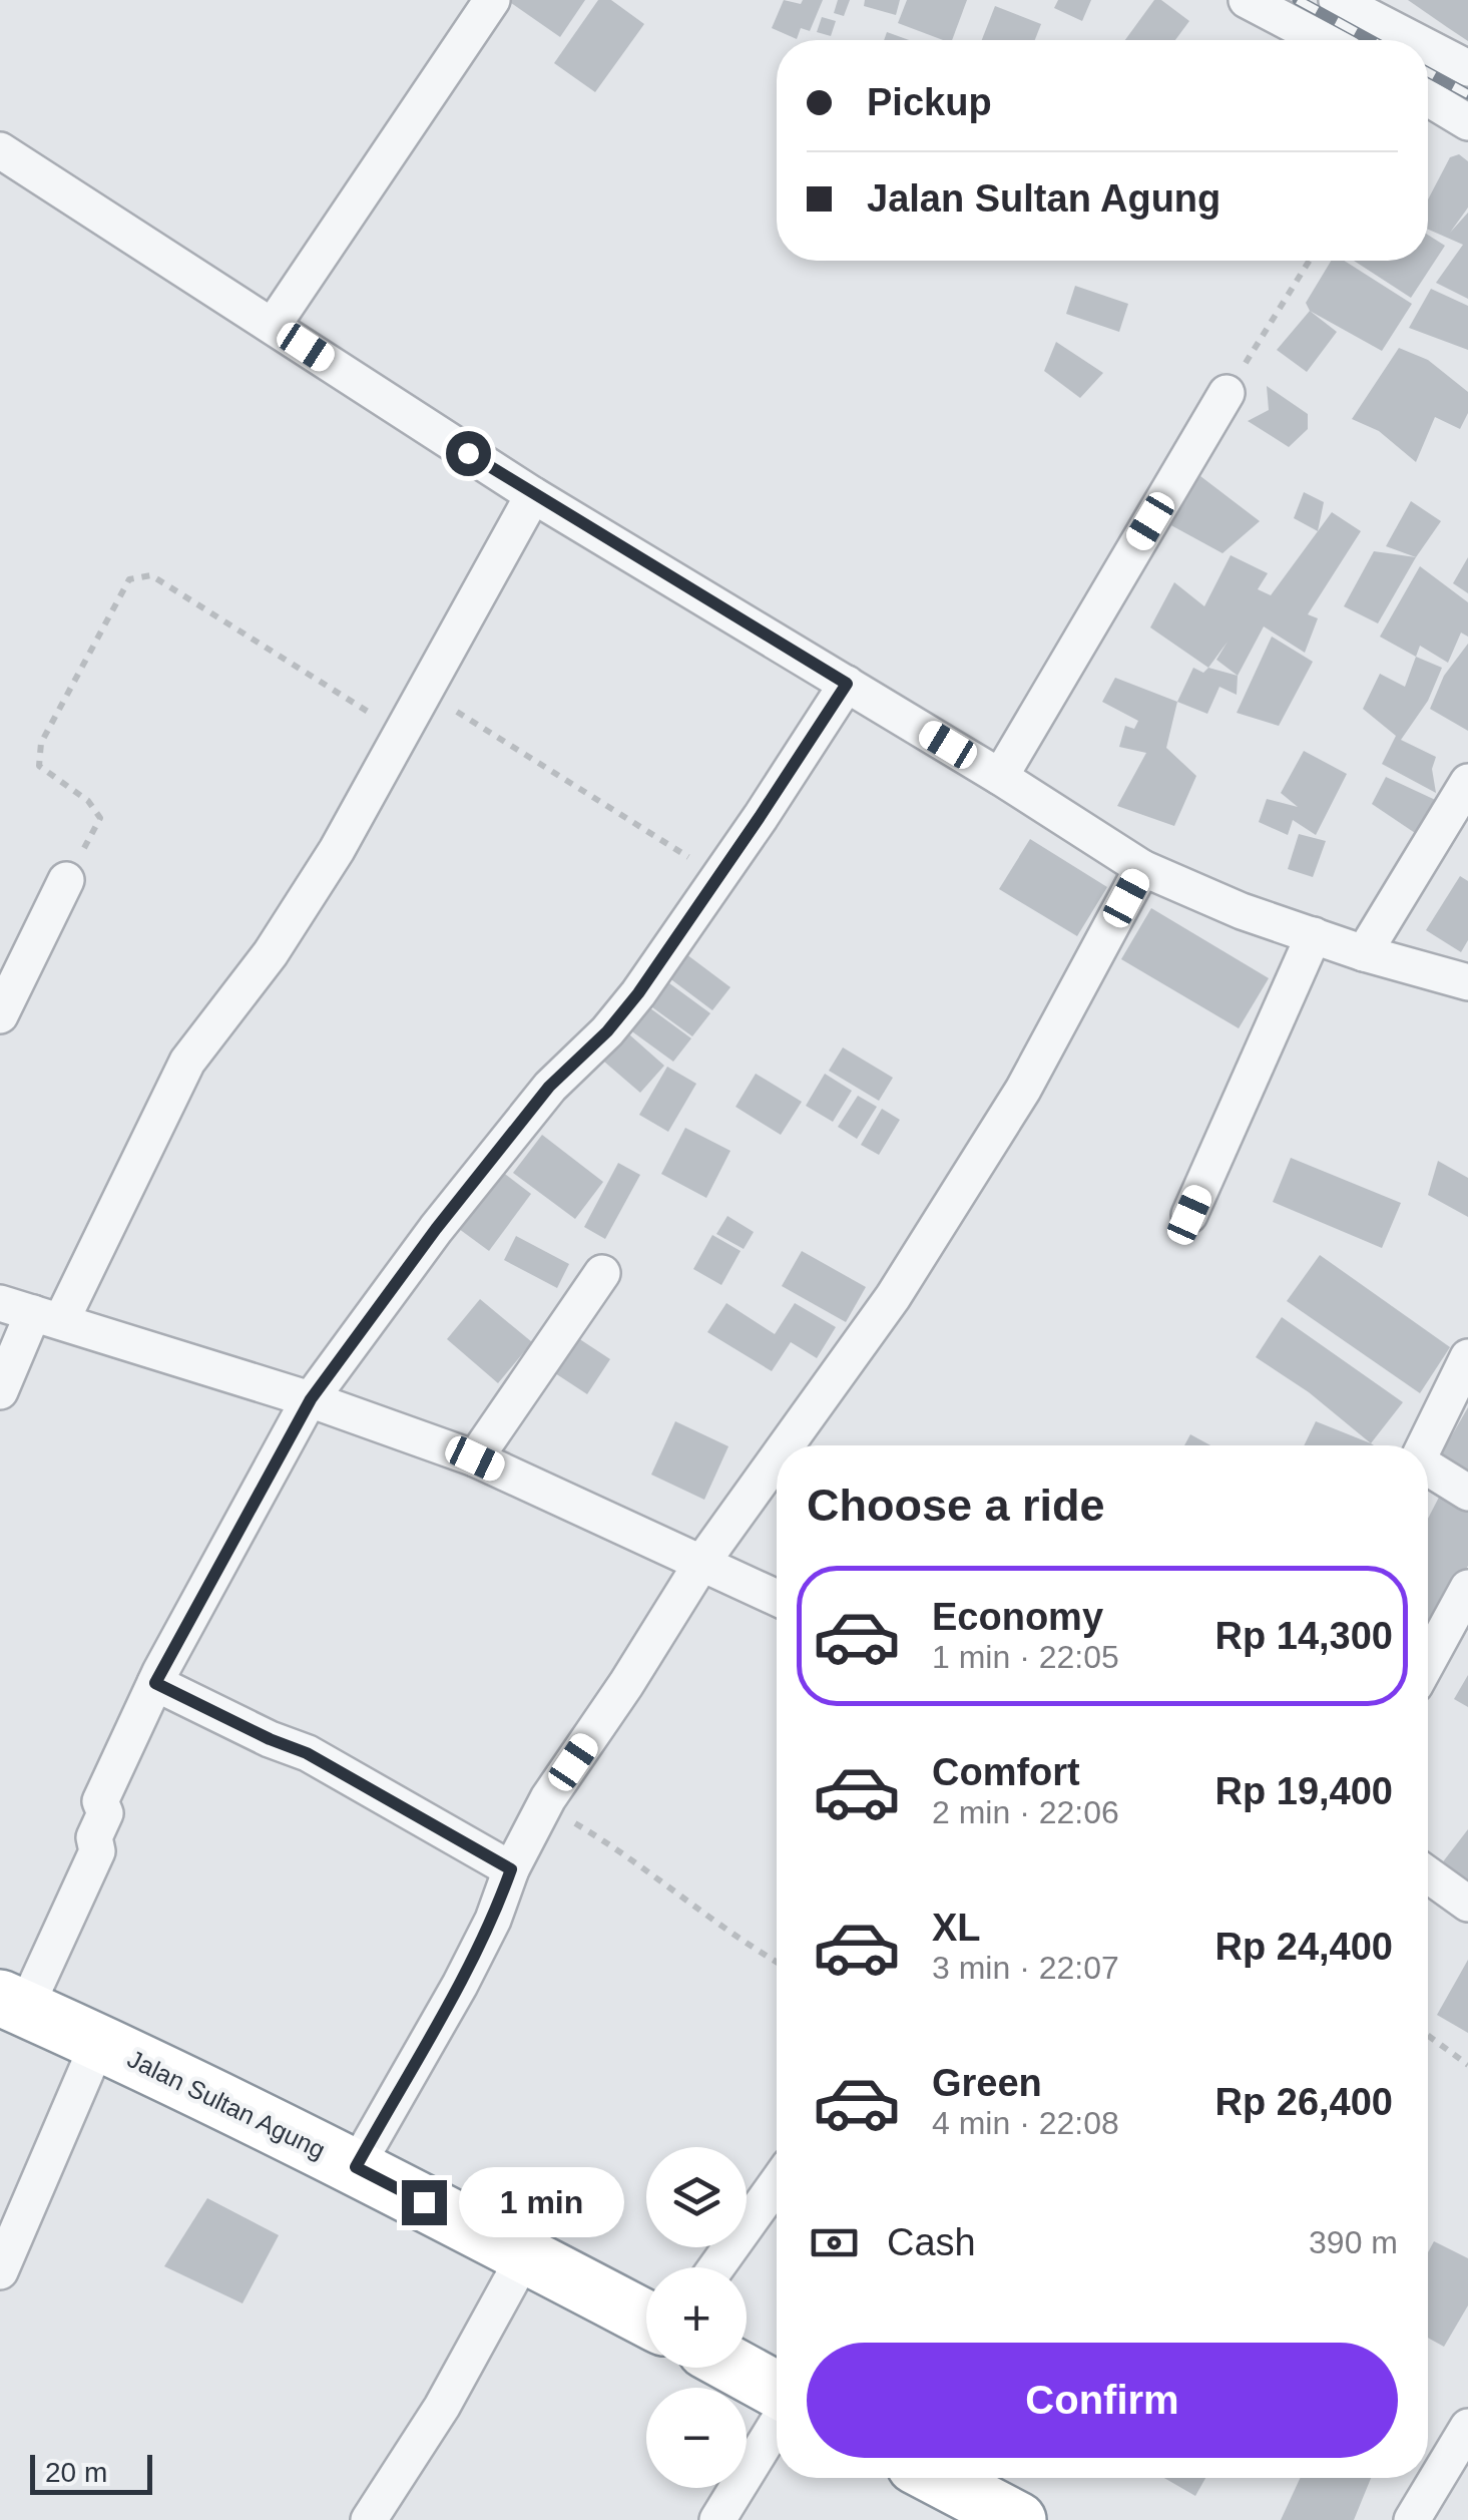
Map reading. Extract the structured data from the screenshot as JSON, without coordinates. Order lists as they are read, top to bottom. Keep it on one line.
{"streets":{"highway":["Jalan Sultan Agung"]},"scale_bar":"20 m","page":{"banner":["Pickup","Jalan Sultan Agung"],"heading":"Choose a ride","list":[{"name":"Economy","note":"1 min · 22:05","value":"Rp 14,300"},{"name":"Comfort","note":"2 min · 22:06","value":"Rp 19,400"},{"name":"XL","note":"3 min · 22:07","value":"Rp 24,400"},{"name":"Green","note":"4 min · 22:08","value":"Rp 26,400"}],"map_buttons":["+","−"],"bubble":"1 min","pay":["Cash","390 m"],"buttons":"Confirm","scale":"20 m"}}
